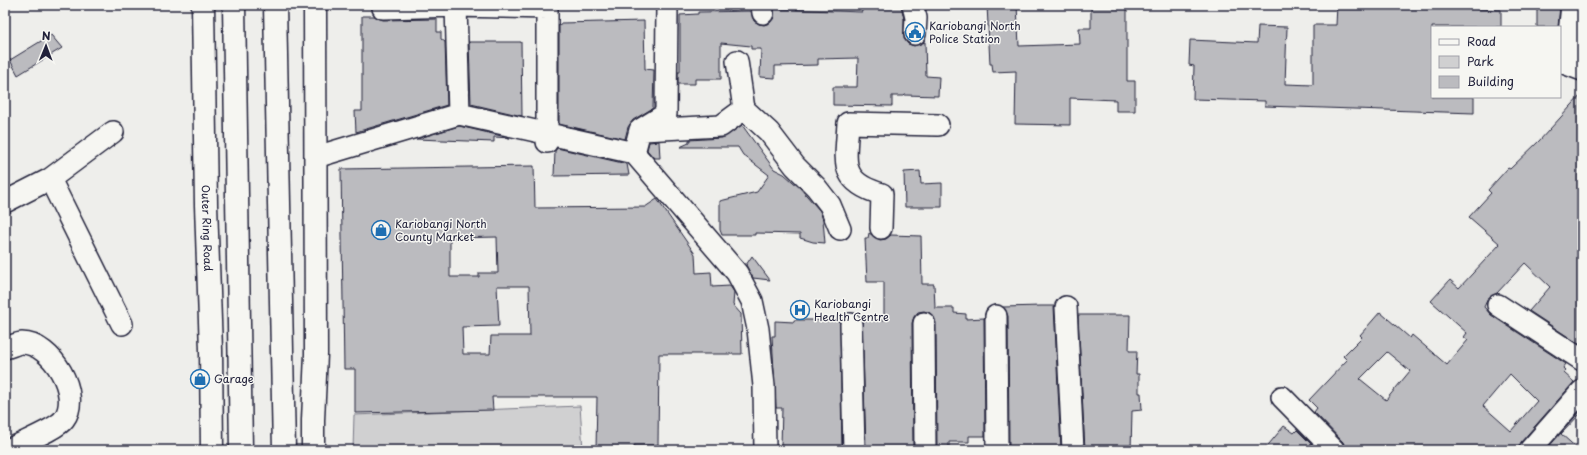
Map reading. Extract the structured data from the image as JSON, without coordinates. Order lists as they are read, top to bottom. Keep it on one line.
{"streets":{"main road":["Outer Ring Road"]},"places":{"public building":["Kariobangi North Police Station"],"shop":["Kariobangi North County Market","Garage"],"hospital":["Kariobangi Health Centre"]},"legend":["Road","Park","Building"],"north":"top"}
